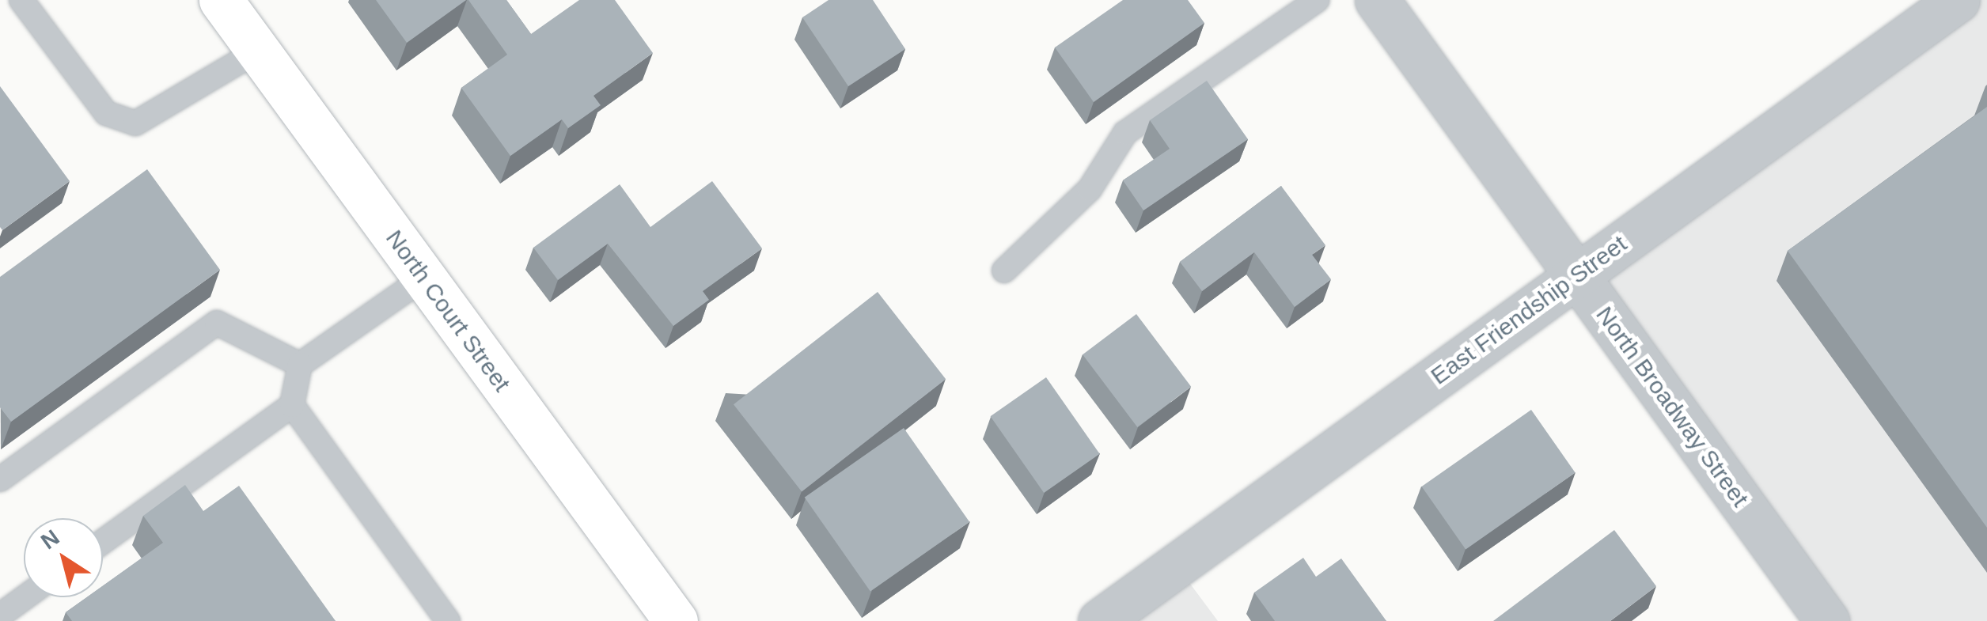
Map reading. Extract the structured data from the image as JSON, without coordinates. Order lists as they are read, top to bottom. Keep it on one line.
{"streets":{"main road":["North Court Street"],"street":["East Friendship Street","North Broadway Street"]},"crossings":[["East Friendship Street","North Broadway Street"]],"north":"top left"}
